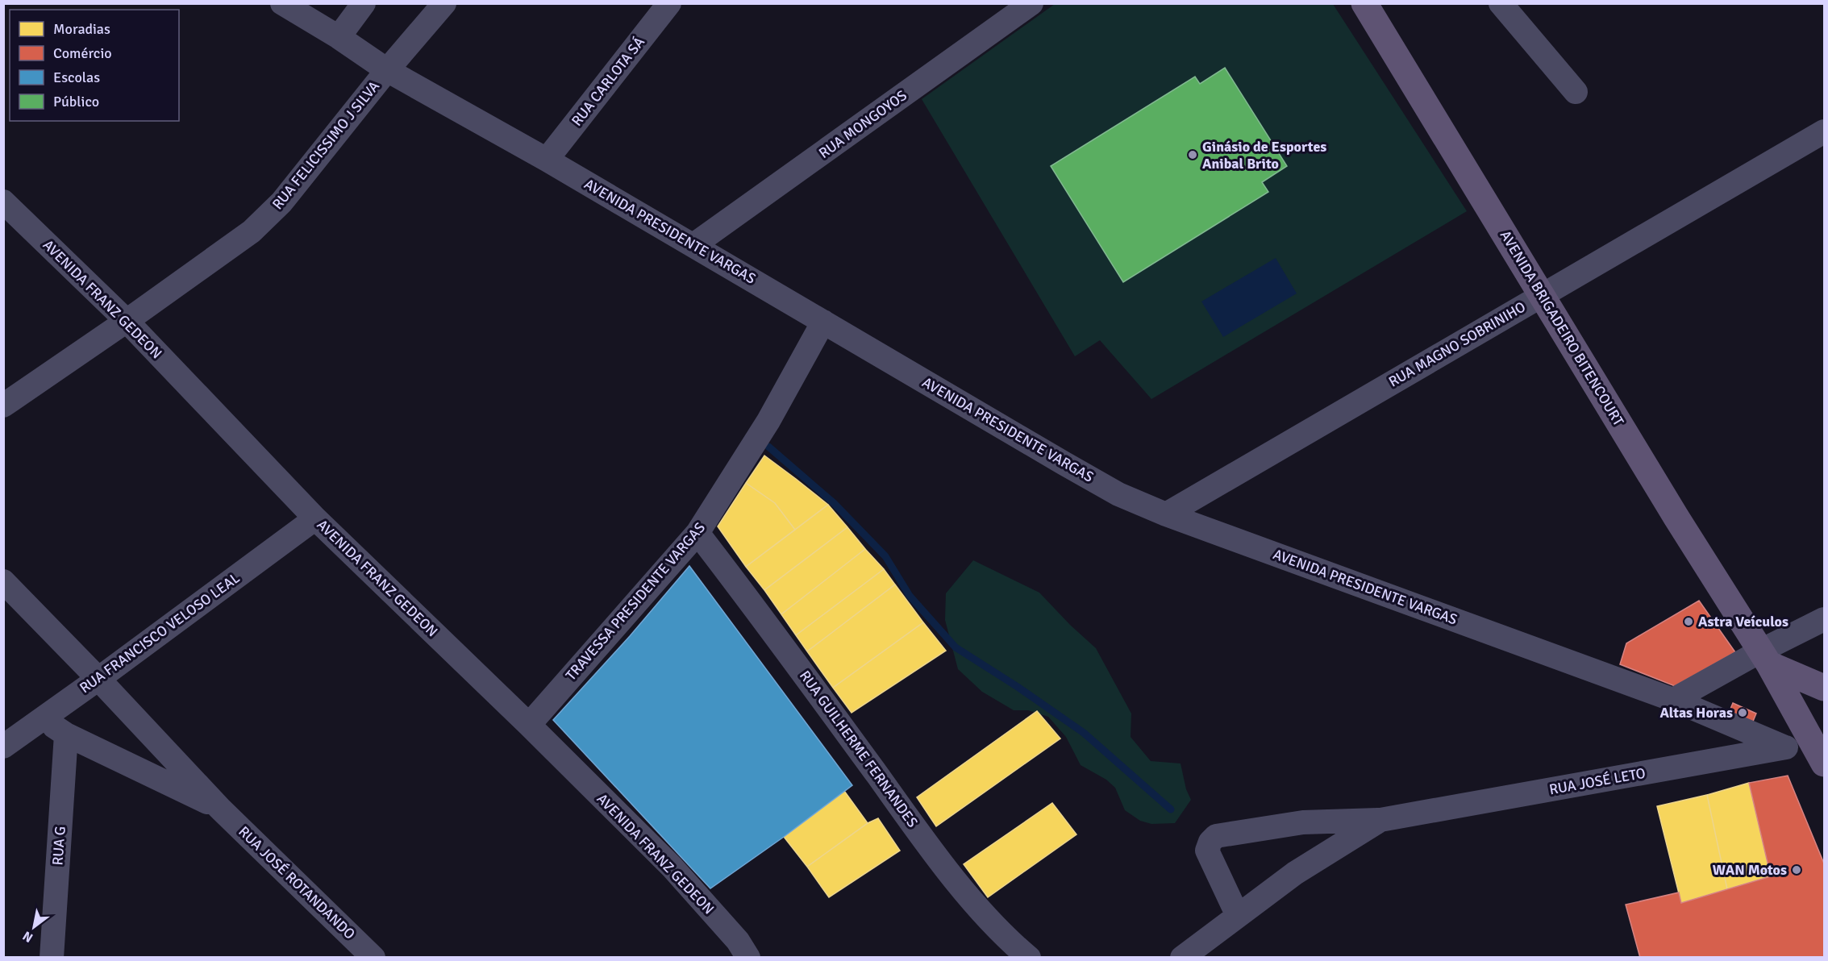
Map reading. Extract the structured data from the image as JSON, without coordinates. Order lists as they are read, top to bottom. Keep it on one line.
{"streets":{"main road":["AVENIDA BRIGADEIRO BITENCOURT"],"street":["RUA CARLOTA SÁ","RUA MONGOYOS","RUA FELICISSIMO J SILVA","AVENIDA PRESIDENTE VARGAS","AVENIDA FRANZ GEDEON","RUA MAGNO SOBRINIHO","TRAVESSA PRESIDENTE VARGAS","RUA FRANCISCO VELOSO LEAL","RUA GUILHERME FERNANDES","RUA JOSÉ LETO","RUA G","RUA JOSÉ ROTANDANDO"]},"crossings":[["RUA CARLOTA SÁ","AVENIDA PRESIDENTE VARGAS"],["RUA MONGOYOS","AVENIDA PRESIDENTE VARGAS"],["RUA FELICISSIMO J SILVA","AVENIDA PRESIDENTE VARGAS"],["RUA FELICISSIMO J SILVA","AVENIDA FRANZ GEDEON"],["AVENIDA PRESIDENTE VARGAS","RUA MAGNO SOBRINIHO"],["AVENIDA PRESIDENTE VARGAS","TRAVESSA PRESIDENTE VARGAS"],["AVENIDA PRESIDENTE VARGAS","RUA JOSÉ LETO"],["AVENIDA FRANZ GEDEON","TRAVESSA PRESIDENTE VARGAS"],["AVENIDA FRANZ GEDEON","RUA FRANCISCO VELOSO LEAL"],["AVENIDA BRIGADEIRO BITENCOURT","RUA MAGNO SOBRINIHO"],["AVENIDA BRIGADEIRO BITENCOURT","RUA JOSÉ LETO"],["TRAVESSA PRESIDENTE VARGAS","RUA GUILHERME FERNANDES"],["RUA FRANCISCO VELOSO LEAL","RUA JOSÉ ROTANDANDO"],["RUA G","RUA JOSÉ ROTANDANDO"]],"places":["Ginásio de Esportes Anibal Brito","Astra Veículos","Altas Horas","WAN Motos"],"legend":["Moradias","Comércio","Escolas","Público"],"north":"bottom left"}
